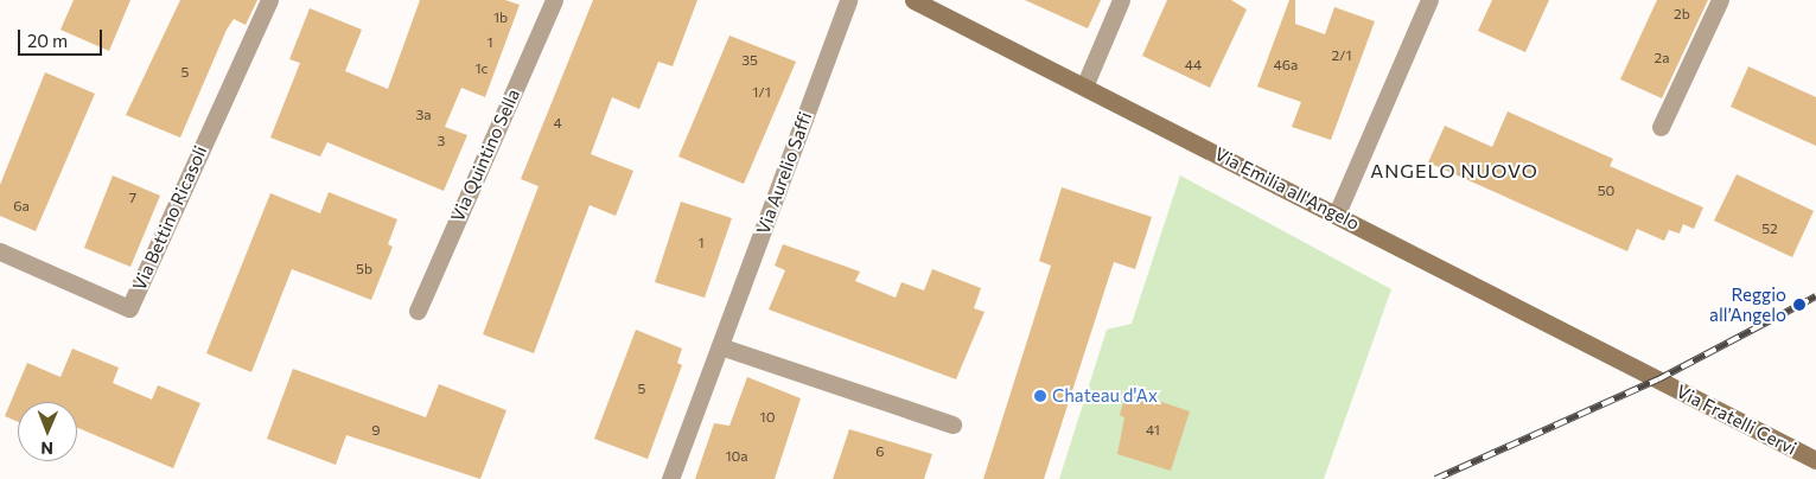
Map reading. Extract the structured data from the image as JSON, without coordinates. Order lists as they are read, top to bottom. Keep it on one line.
{"streets":{"main road":["Via Emilia all'Angelo","Via Fratelli Cervi"],"street":["Via Quintino Sella","Via Aurelio Saffi","Via Bettino Ricasoli"]},"crossings":[["Via Emilia all'Angelo","Via Fratelli Cervi"]],"districts":["ANGELO NUOVO"],"places":["Reggio all’Angelo","Chateau d'Ax"],"house_numbers":["2b","1b","1","2/1","2a","35","44","46a","1c","5","1/1","3a","4","3","50","7","6a","52","1","5b","5","10","9","41","6","10a"],"scale_bar":"20 m","north":"bottom"}
